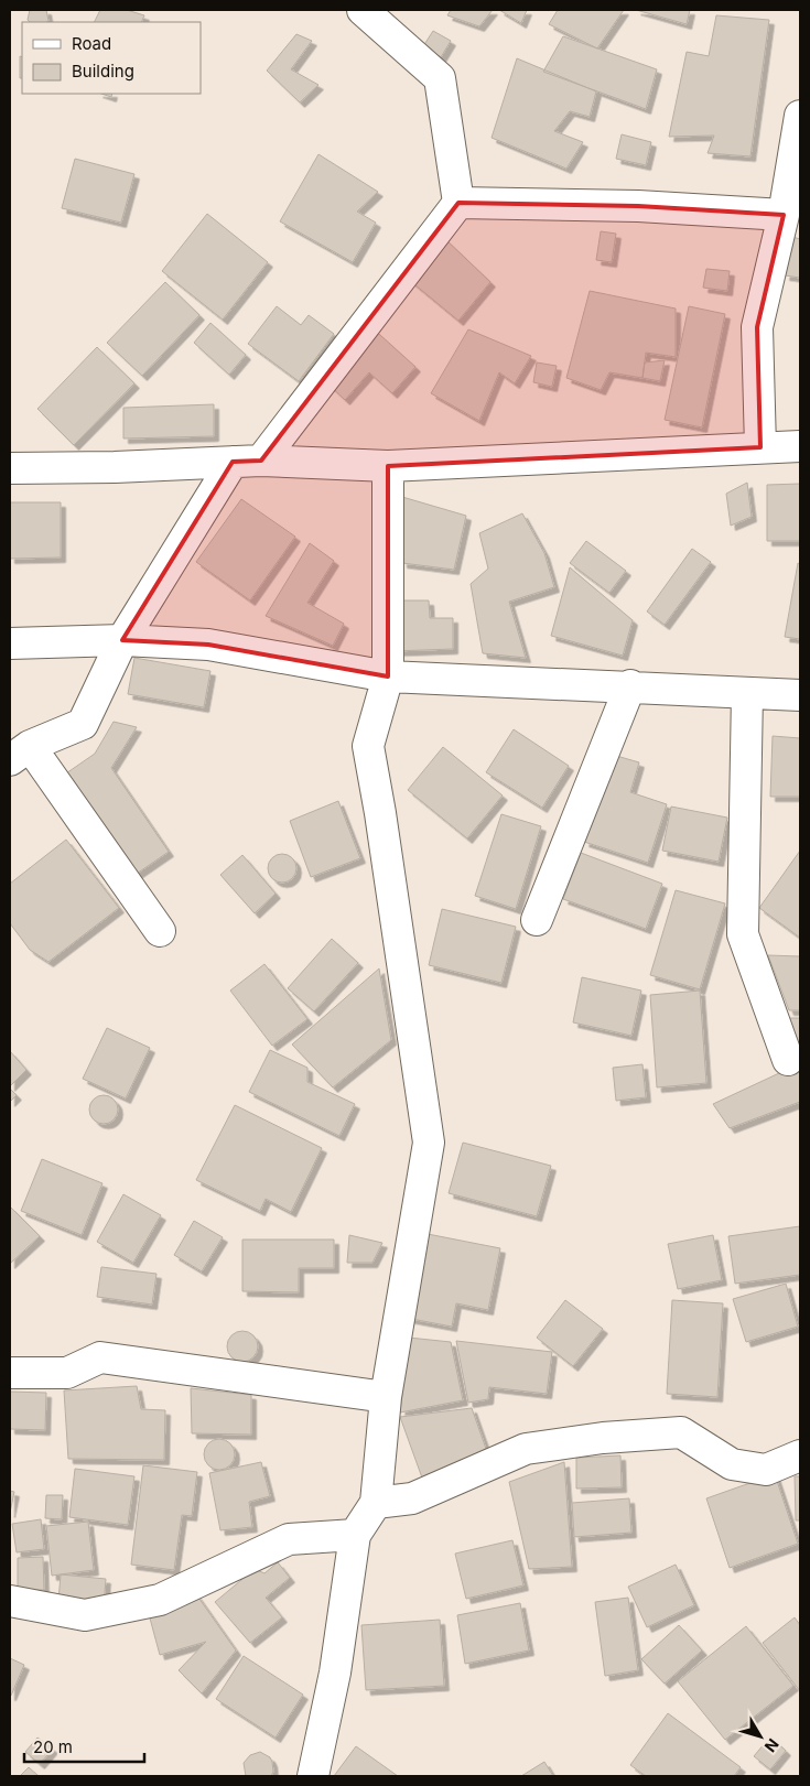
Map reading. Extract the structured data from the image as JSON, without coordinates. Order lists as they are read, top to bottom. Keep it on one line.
{"legend":["Road","Building"],"scale_bar":"20 m","north":"bottom right"}
